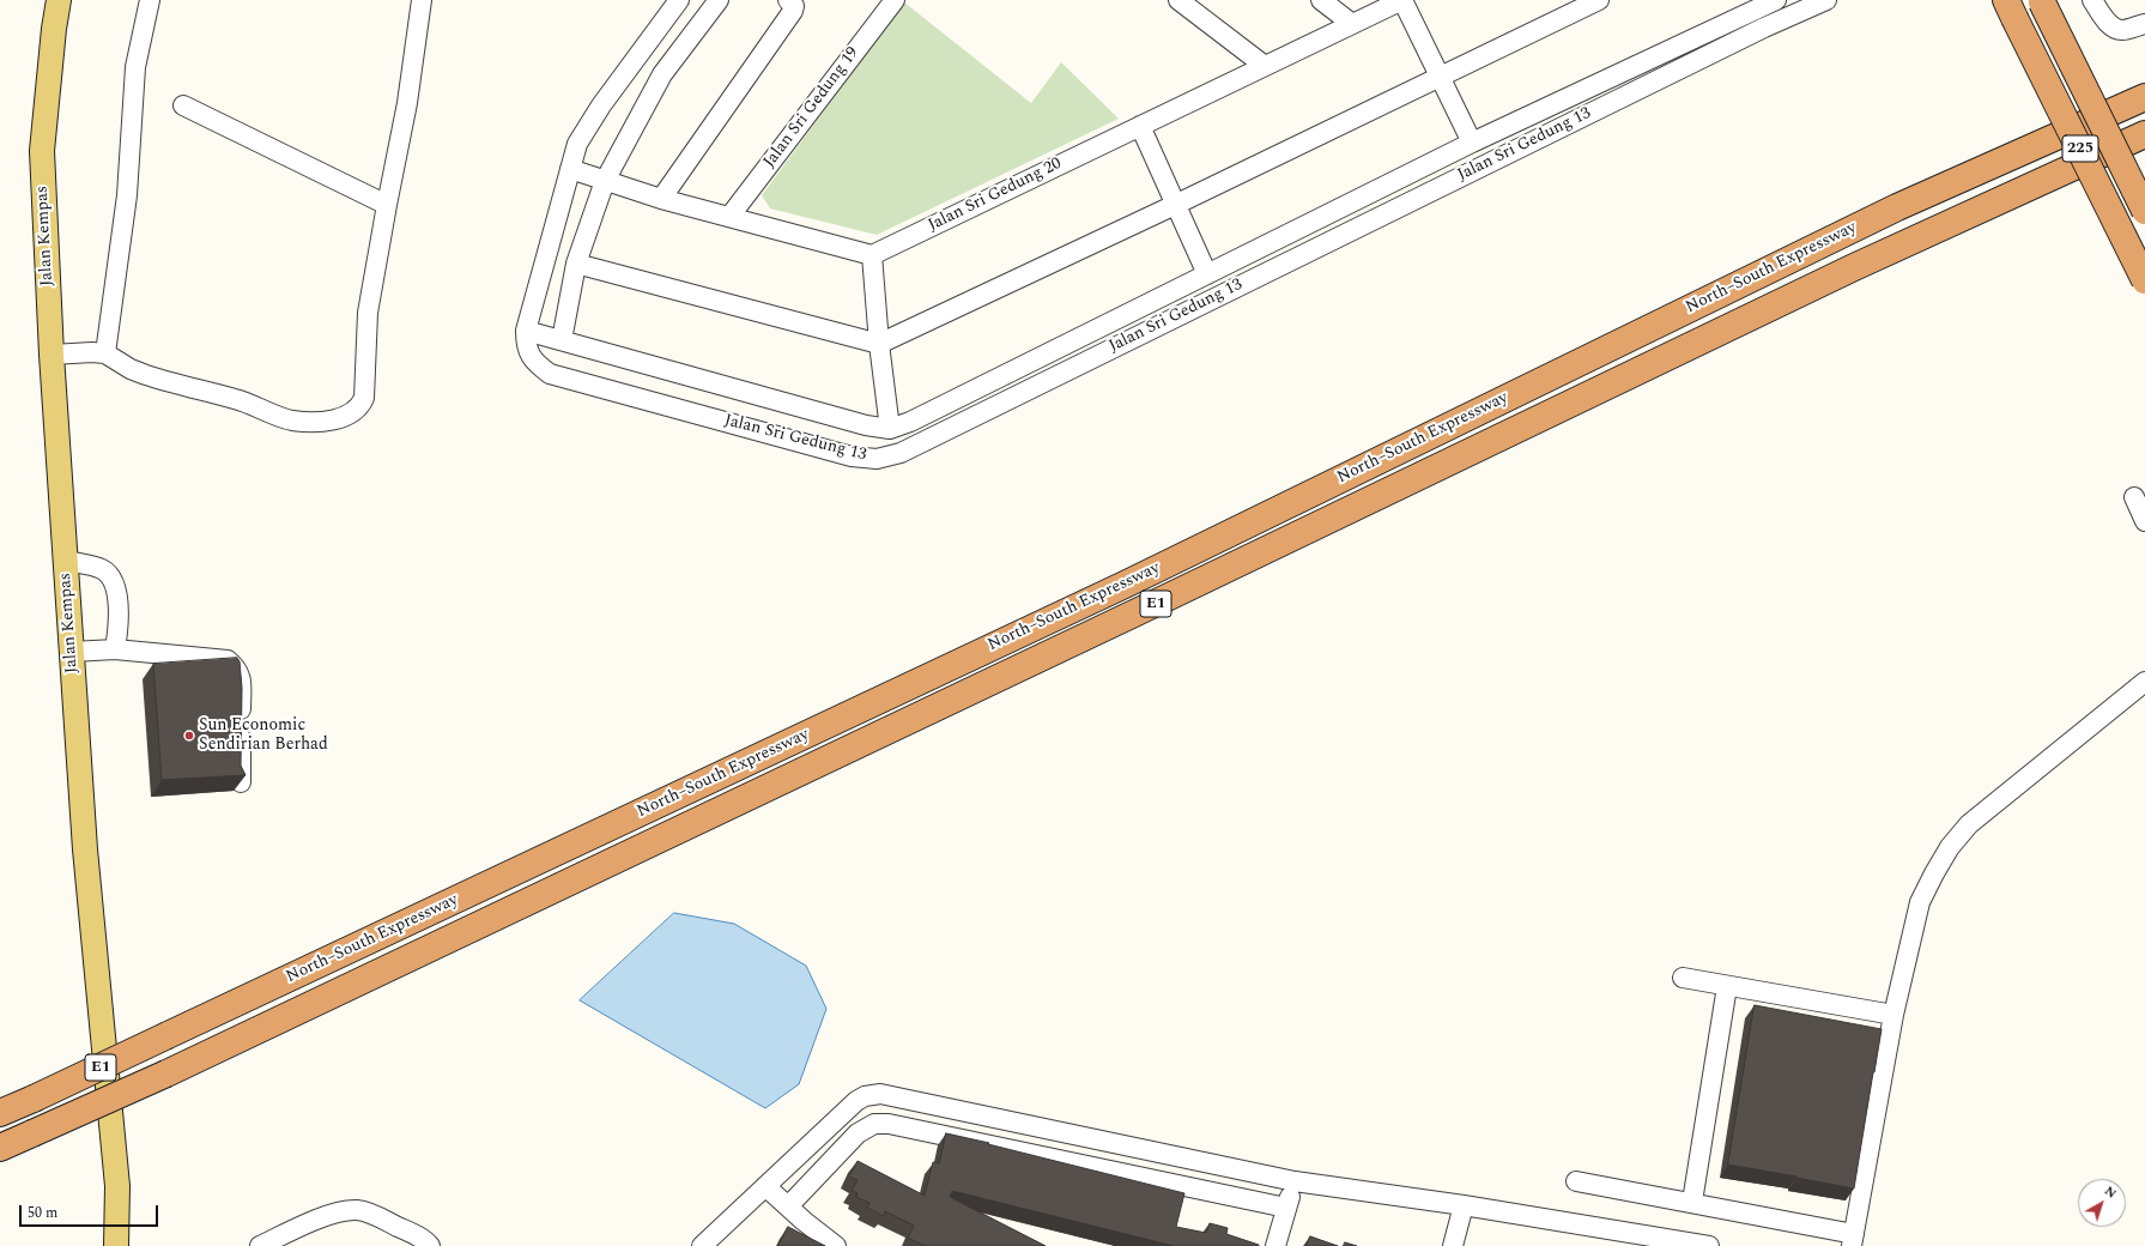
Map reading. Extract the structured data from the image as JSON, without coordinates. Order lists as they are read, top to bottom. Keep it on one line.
{"streets":{"highway":["225","North–South Expressway","E1"],"main road":["Jalan Kempas"],"street":["Jalan Sri Gedung 19","Jalan Sri Gedung 13","Jalan Sri Gedung 20"]},"places":["Sun Economic Sendirian Berhad"],"scale_bar":"50 m","north":"top right"}
